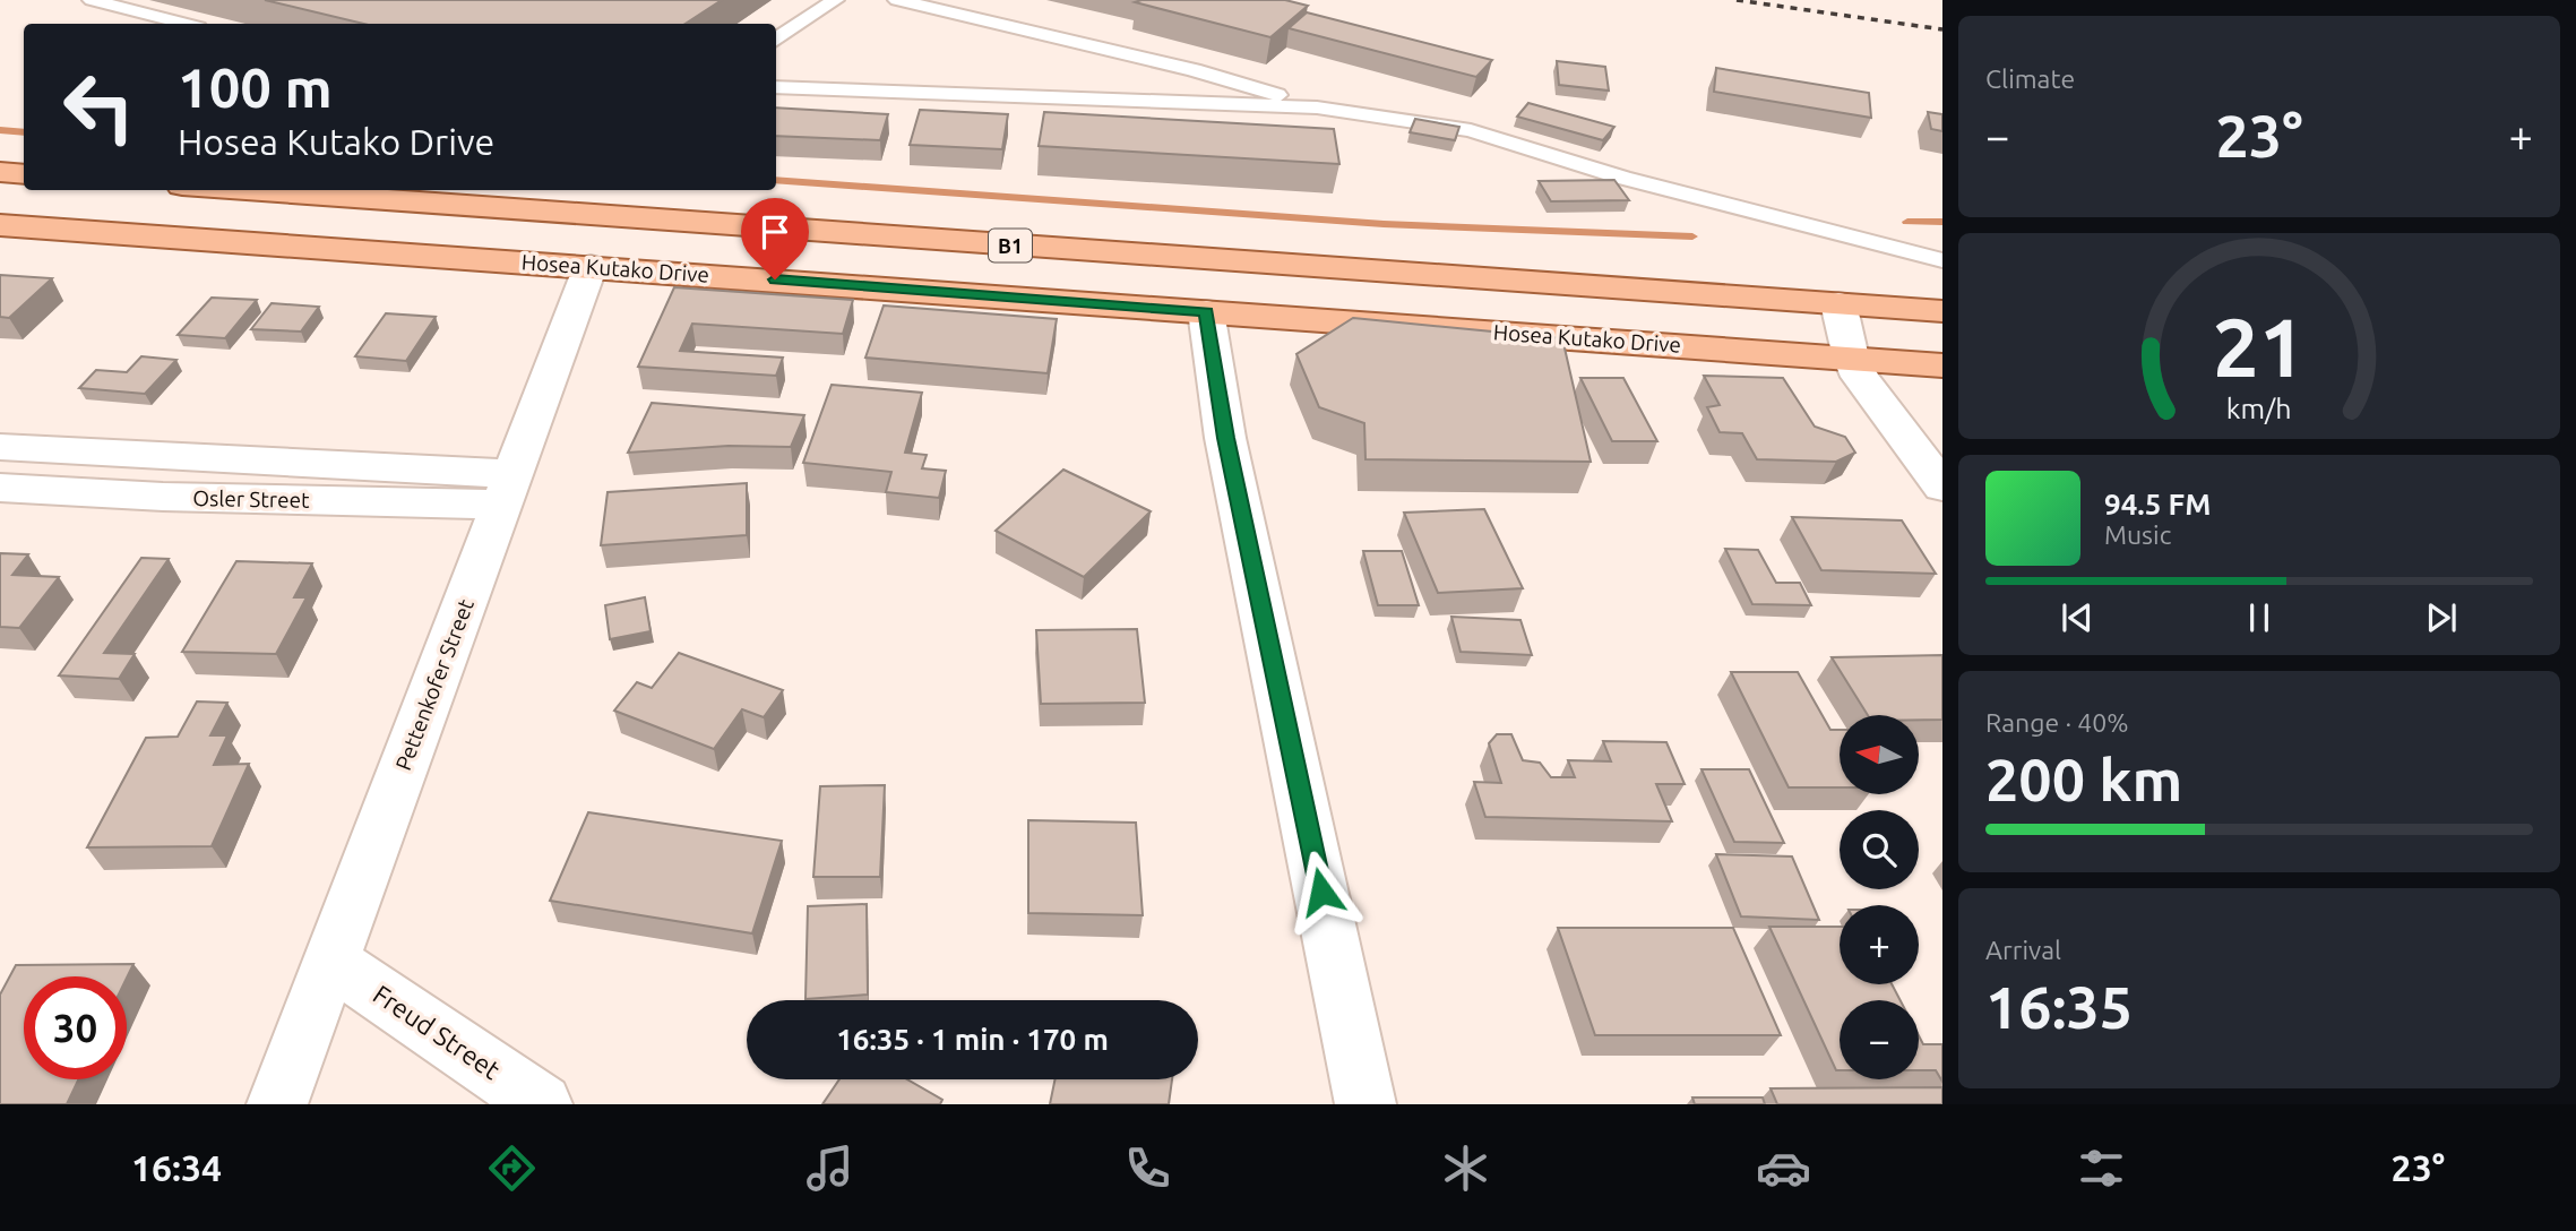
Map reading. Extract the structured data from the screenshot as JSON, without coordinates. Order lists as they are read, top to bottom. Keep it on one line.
{"streets":{"main road":["B1","Hosea Kutako Drive"],"street":["Osler Street","Pettenkofer Street","Freud Street"]},"crossings":[["Hosea Kutako Drive","Pettenkofer Street"],["Osler Street","Pettenkofer Street"],["Pettenkofer Street","Freud Street"]],"north":"left","page":{"tile":["Climate",["Range · 40%","200 km"],["Arrival","16:35"]],"turn":["100 m","Hosea Kutako Drive"],"heat":["−","23°","+"],"song":["94.5 FM","Music"],"map_buttons":["+","−"],"limit":"30","trip":"16:35 · 1 min · 170 m","tabs":["16:34","23°"],"gauge":["21","km/h"]}}
